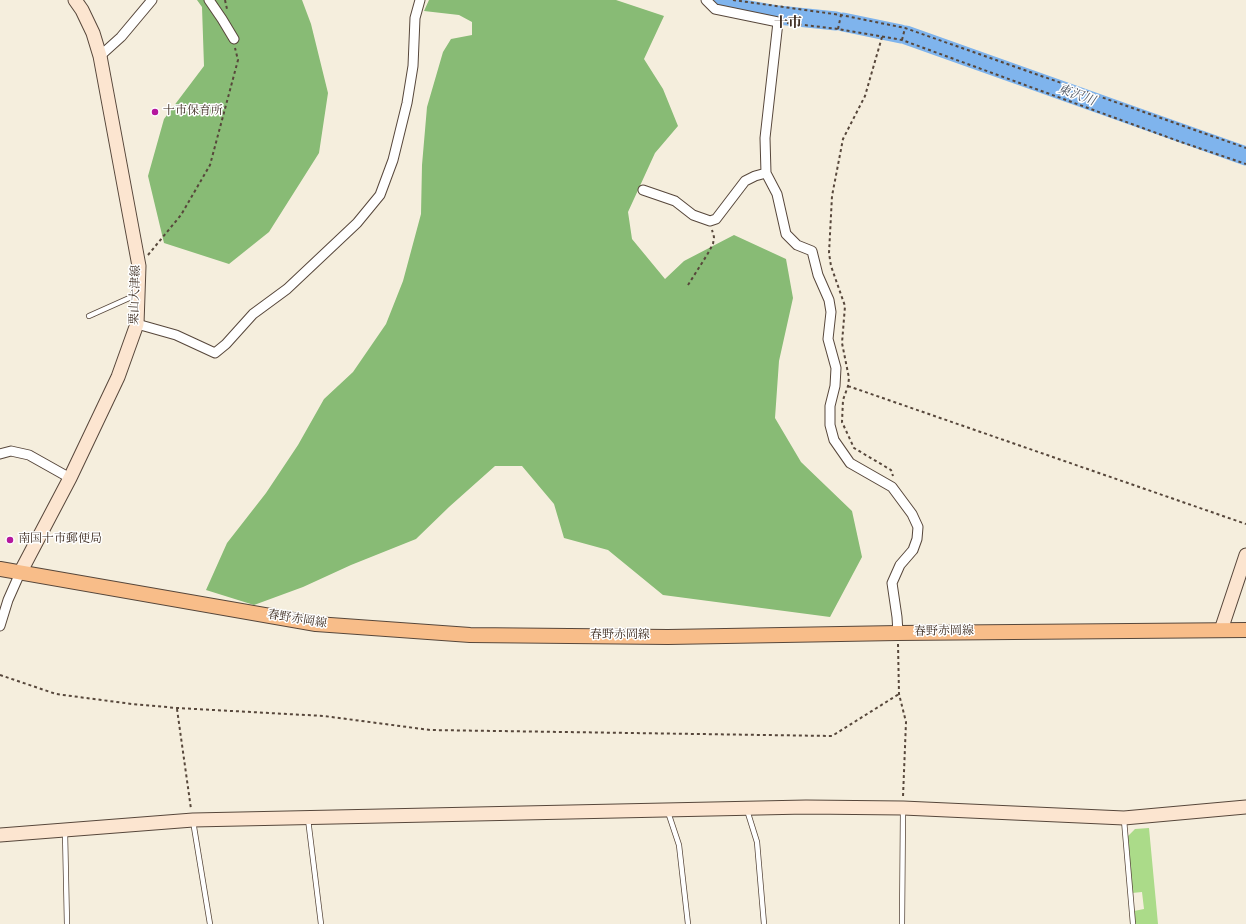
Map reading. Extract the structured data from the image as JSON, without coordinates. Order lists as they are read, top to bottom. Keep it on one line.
{"streets":{"main road":["春野赤岡線"],"street":["栗山大津線"]},"crossings":[["栗山大津線","春野赤岡線"]],"districts":["十市"],"water":["東沢川"],"places":["十市保育所","南国十市郵便局"]}
